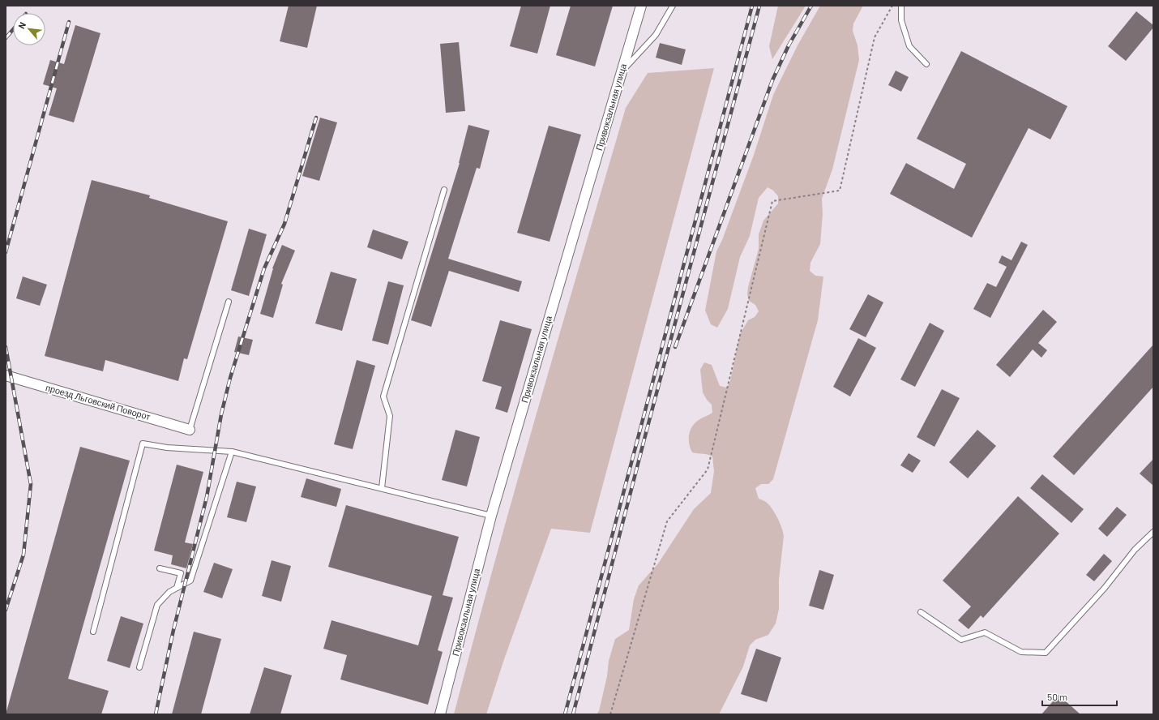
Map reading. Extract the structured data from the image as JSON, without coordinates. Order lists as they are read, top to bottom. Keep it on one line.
{"streets":{"street":["Привокзальная улица","проезд Льговский Поворот"]},"scale_bar":"50 m","north":"top left"}
